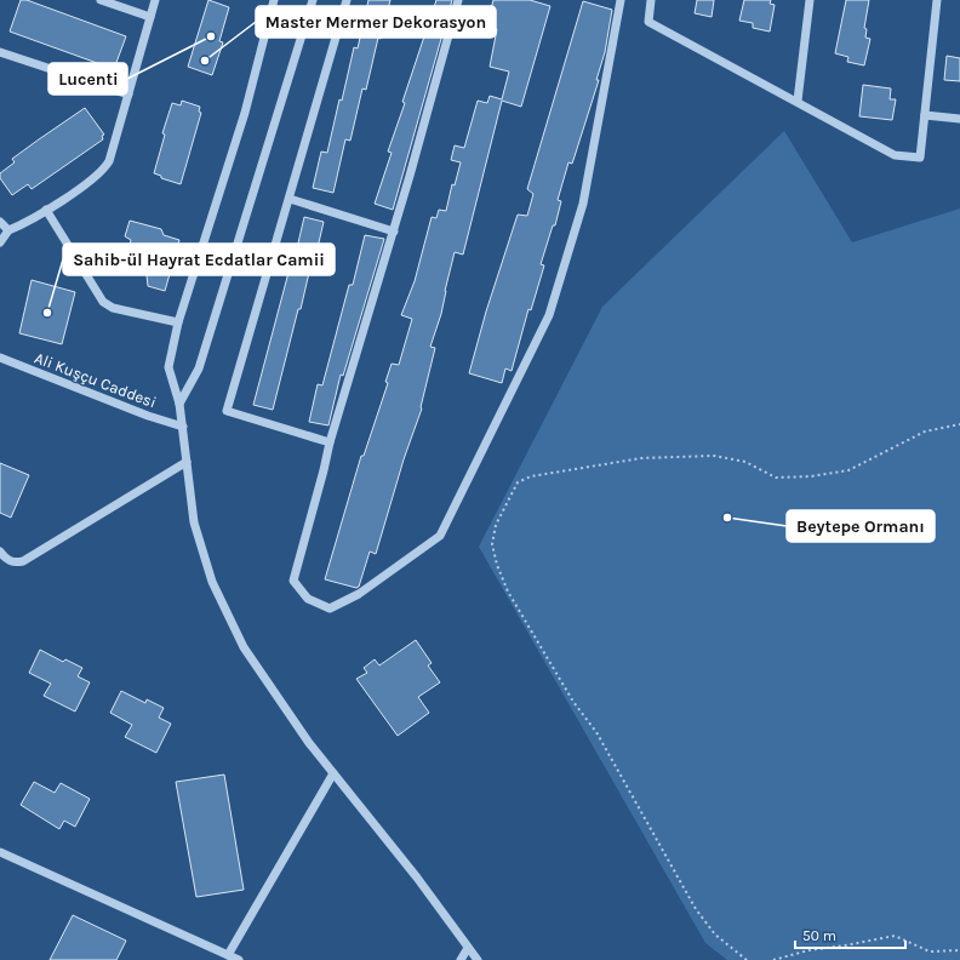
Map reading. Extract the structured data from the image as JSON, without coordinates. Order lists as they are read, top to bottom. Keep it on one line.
{"streets":{"street":["Ali Kuşçu Caddesi"]},"places":["Lucenti","Master Mermer Dekorasyon","Sahib-ül Hayrat Ecdatlar Camii","Beytepe Ormanı"],"scale_bar":"50 m"}
